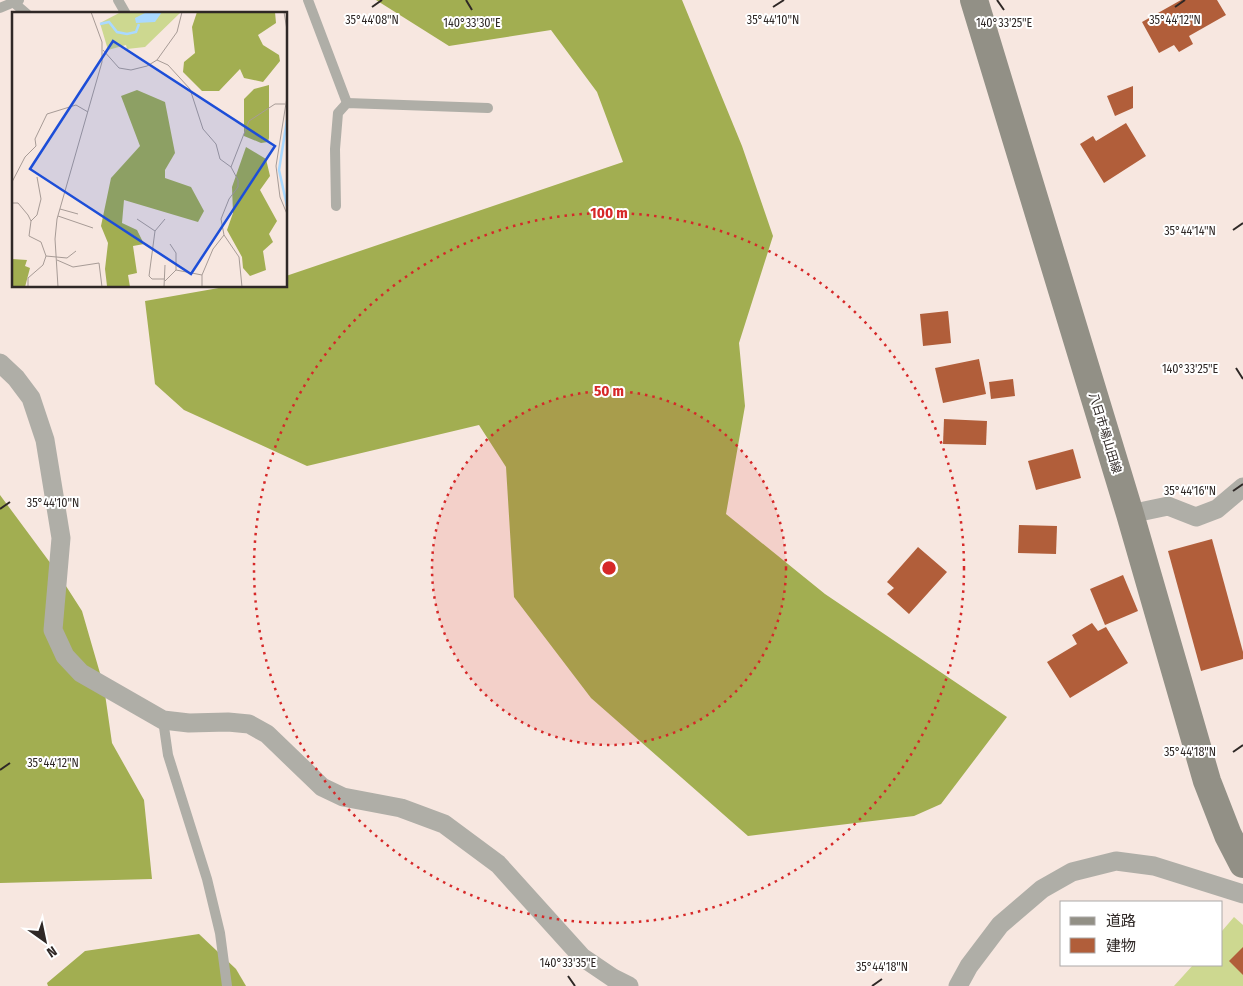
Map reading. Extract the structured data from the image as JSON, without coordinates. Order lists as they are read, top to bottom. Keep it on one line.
{"streets":{"main road":["八日市場山田線"]},"legend":["道路","建物"],"north":"bottom right","coordinates":["35°44'08\"N","35°44'10\"N","35°44'12\"N","140°33'30\"E","140°33'25\"E","35°44'14\"N","35°44'16\"N","35°44'18\"N","140°33'35\"E"],"rings":["100 m","50 m"]}
